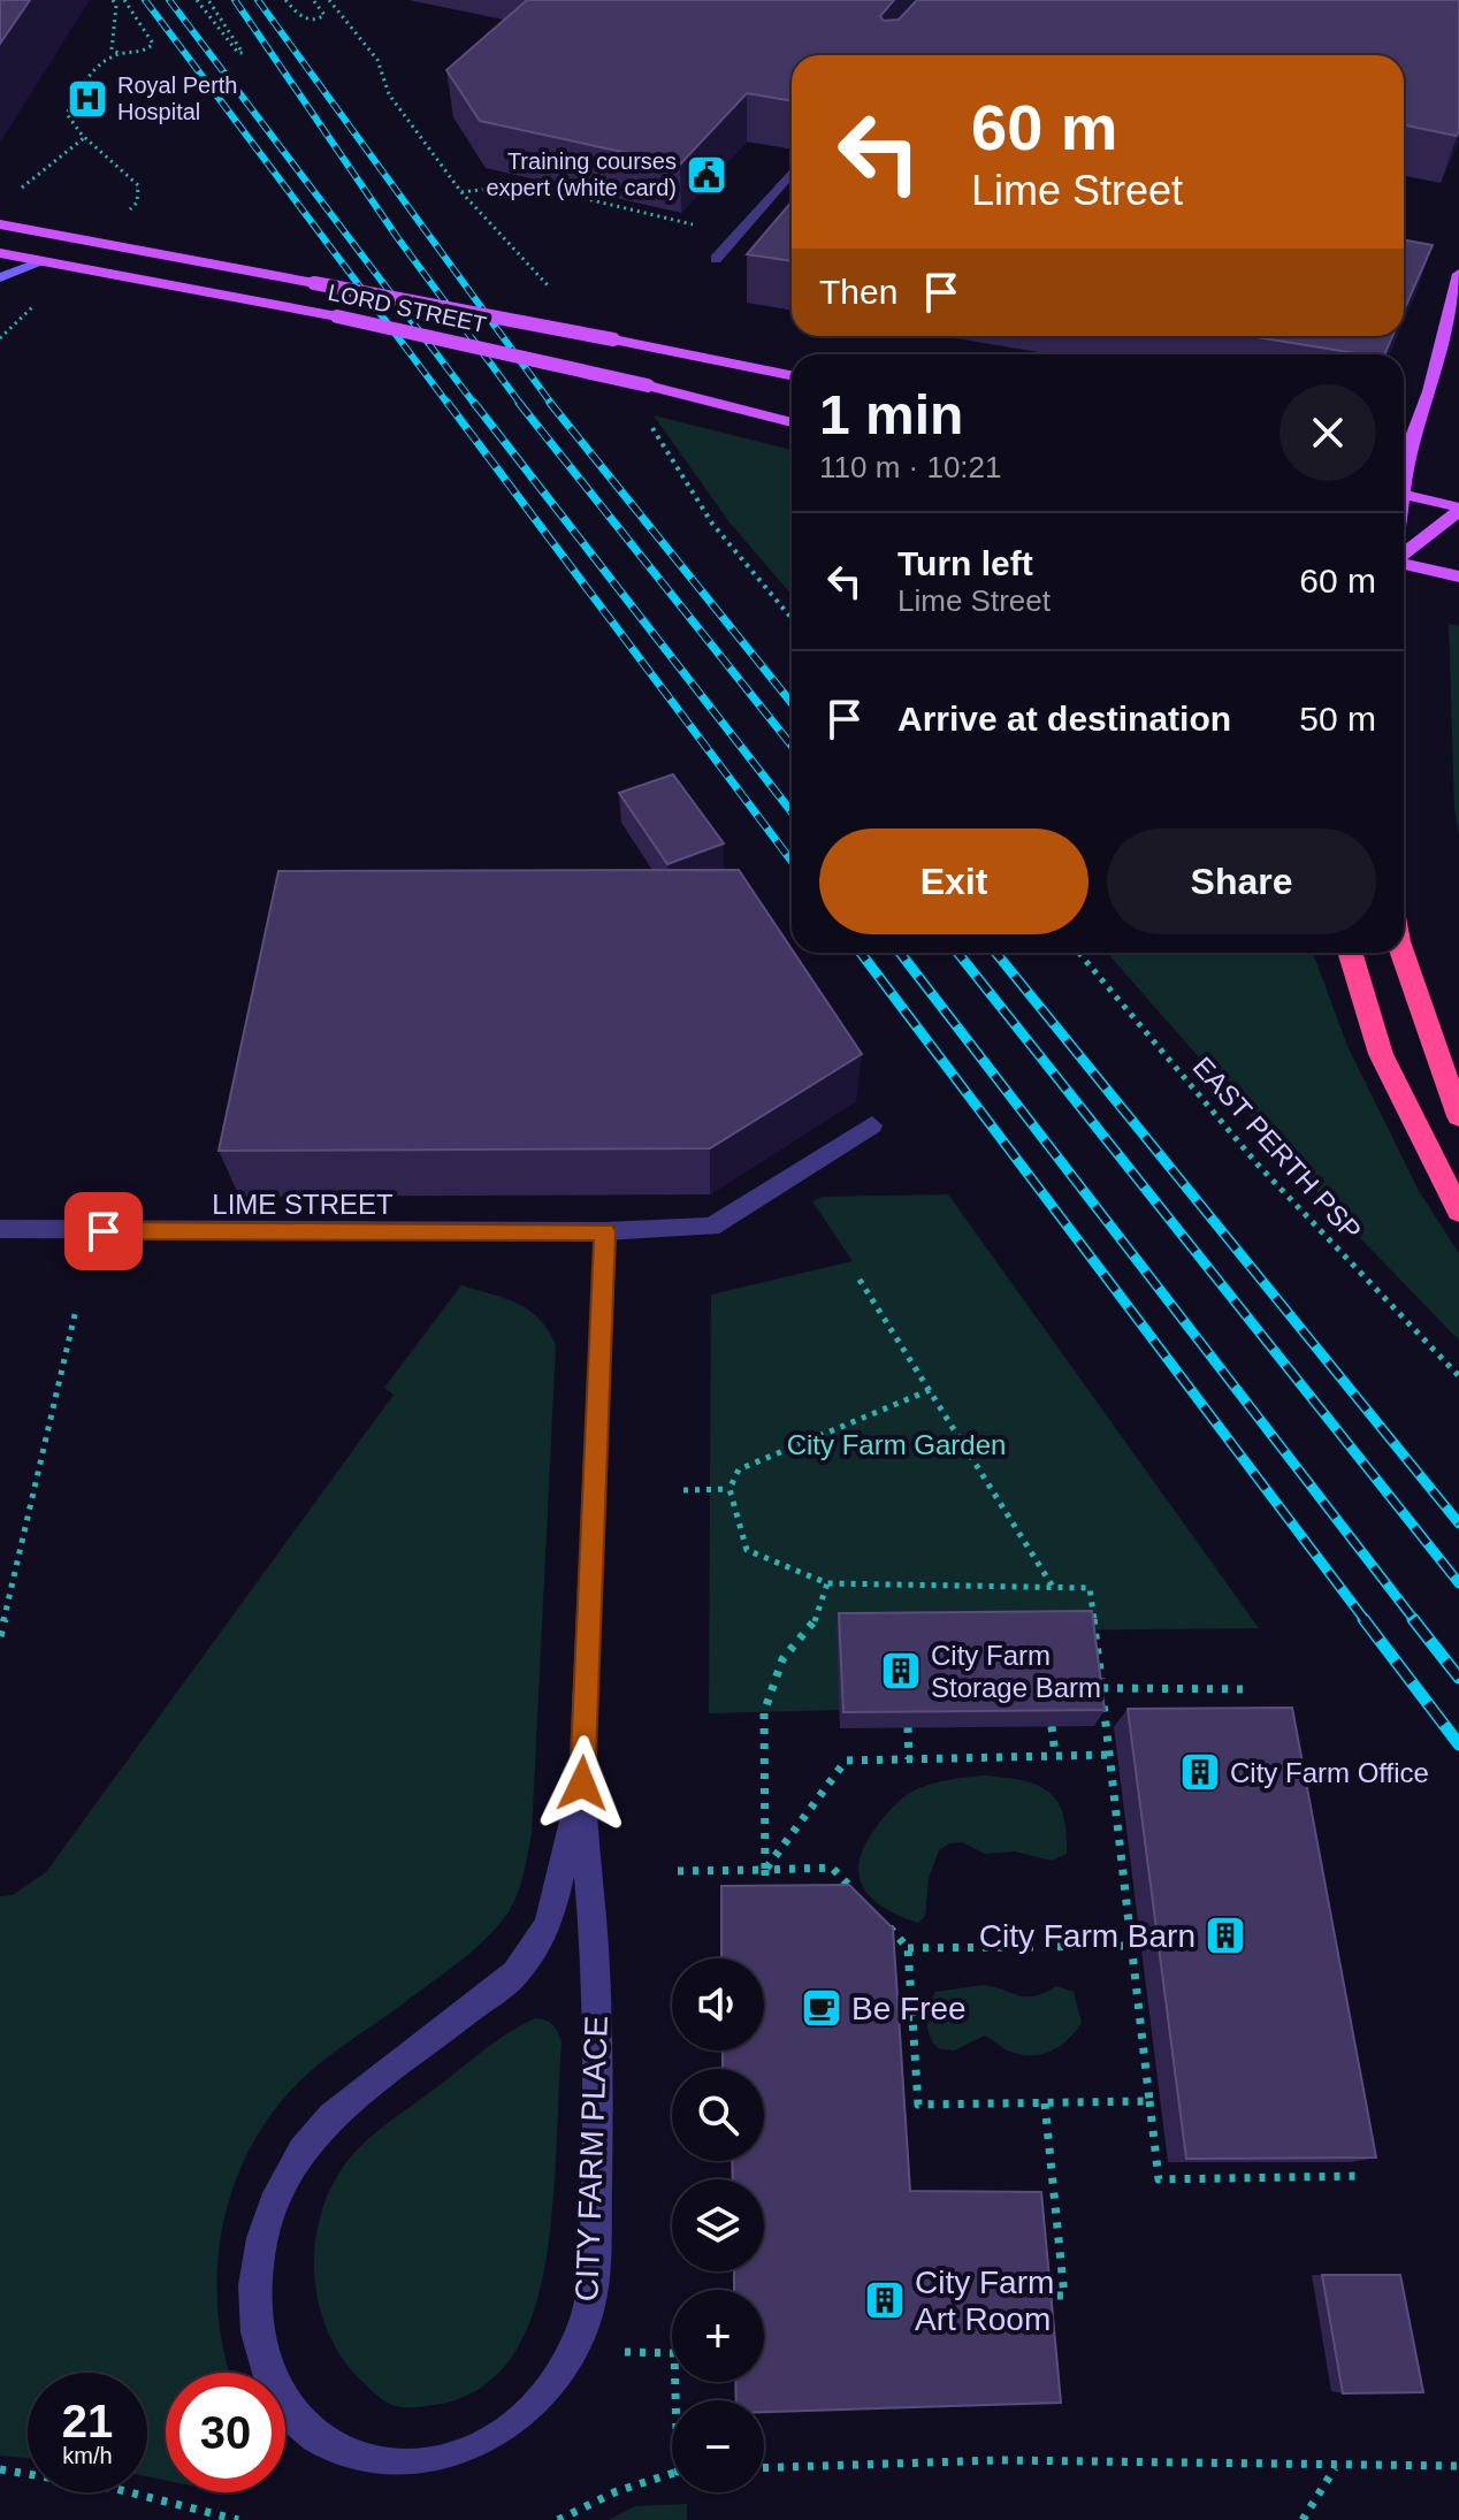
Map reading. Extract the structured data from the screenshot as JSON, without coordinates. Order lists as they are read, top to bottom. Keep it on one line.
{"streets":{"main road":["LORD STREET"],"street":["LIME STREET","CITY FARM PLACE"],"path":["EAST PERTH PSP"]},"crossings":[["LIME STREET","CITY FARM PLACE"]],"parks":["City Farm Garden"],"places":{"hospital":["Royal Perth Hospital"],"public building":["Training courses expert (white card)"],"building":["City Farm Storage Barm","City Farm Office","City Farm Barn","City Farm Art Room"],"cafe":["Be Free"]},"page":{"turn":["60 m","Lime Street"],"then":"Then","heading":["1 min","110 m · 10:21"],"list":[{"name":"Turn left","note":"Lime Street","value":"60 m"},{"name":"Arrive at destination","value":"50 m"}],"buttons":["Exit","Share"],"map_buttons":["+","−"],"speed":"21 km/h","limit":"30"}}
